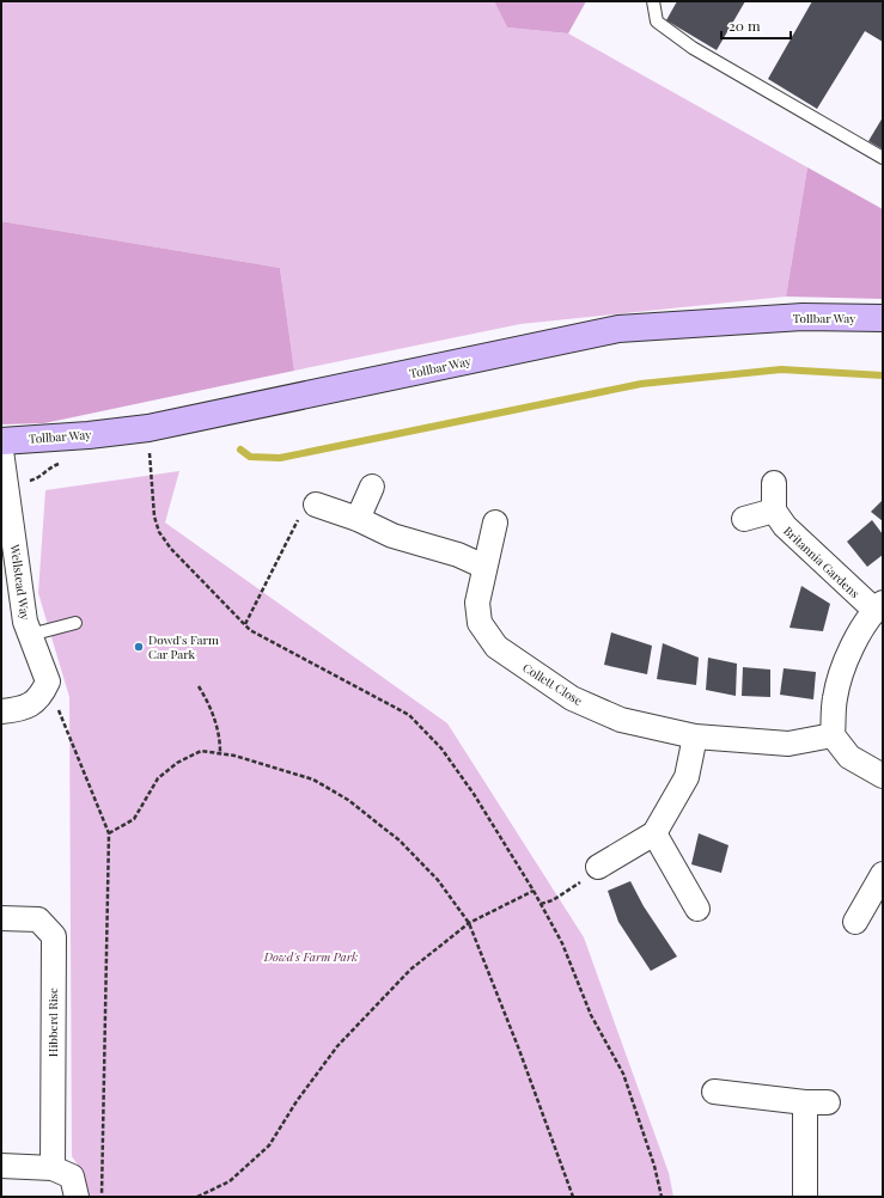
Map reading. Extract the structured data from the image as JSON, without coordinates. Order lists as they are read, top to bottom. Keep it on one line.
{"streets":{"main road":["Tollbar Way"],"street":["Britannia Gardens","Wellstead Way","Collett Close","Hibberd Rise"]},"crossings":[["Britannia Gardens","Collett Close"]],"parks":["Dowd's Farm Park"],"places":["Dowd's Farm Car Park"],"scale_bar":"20 m"}
